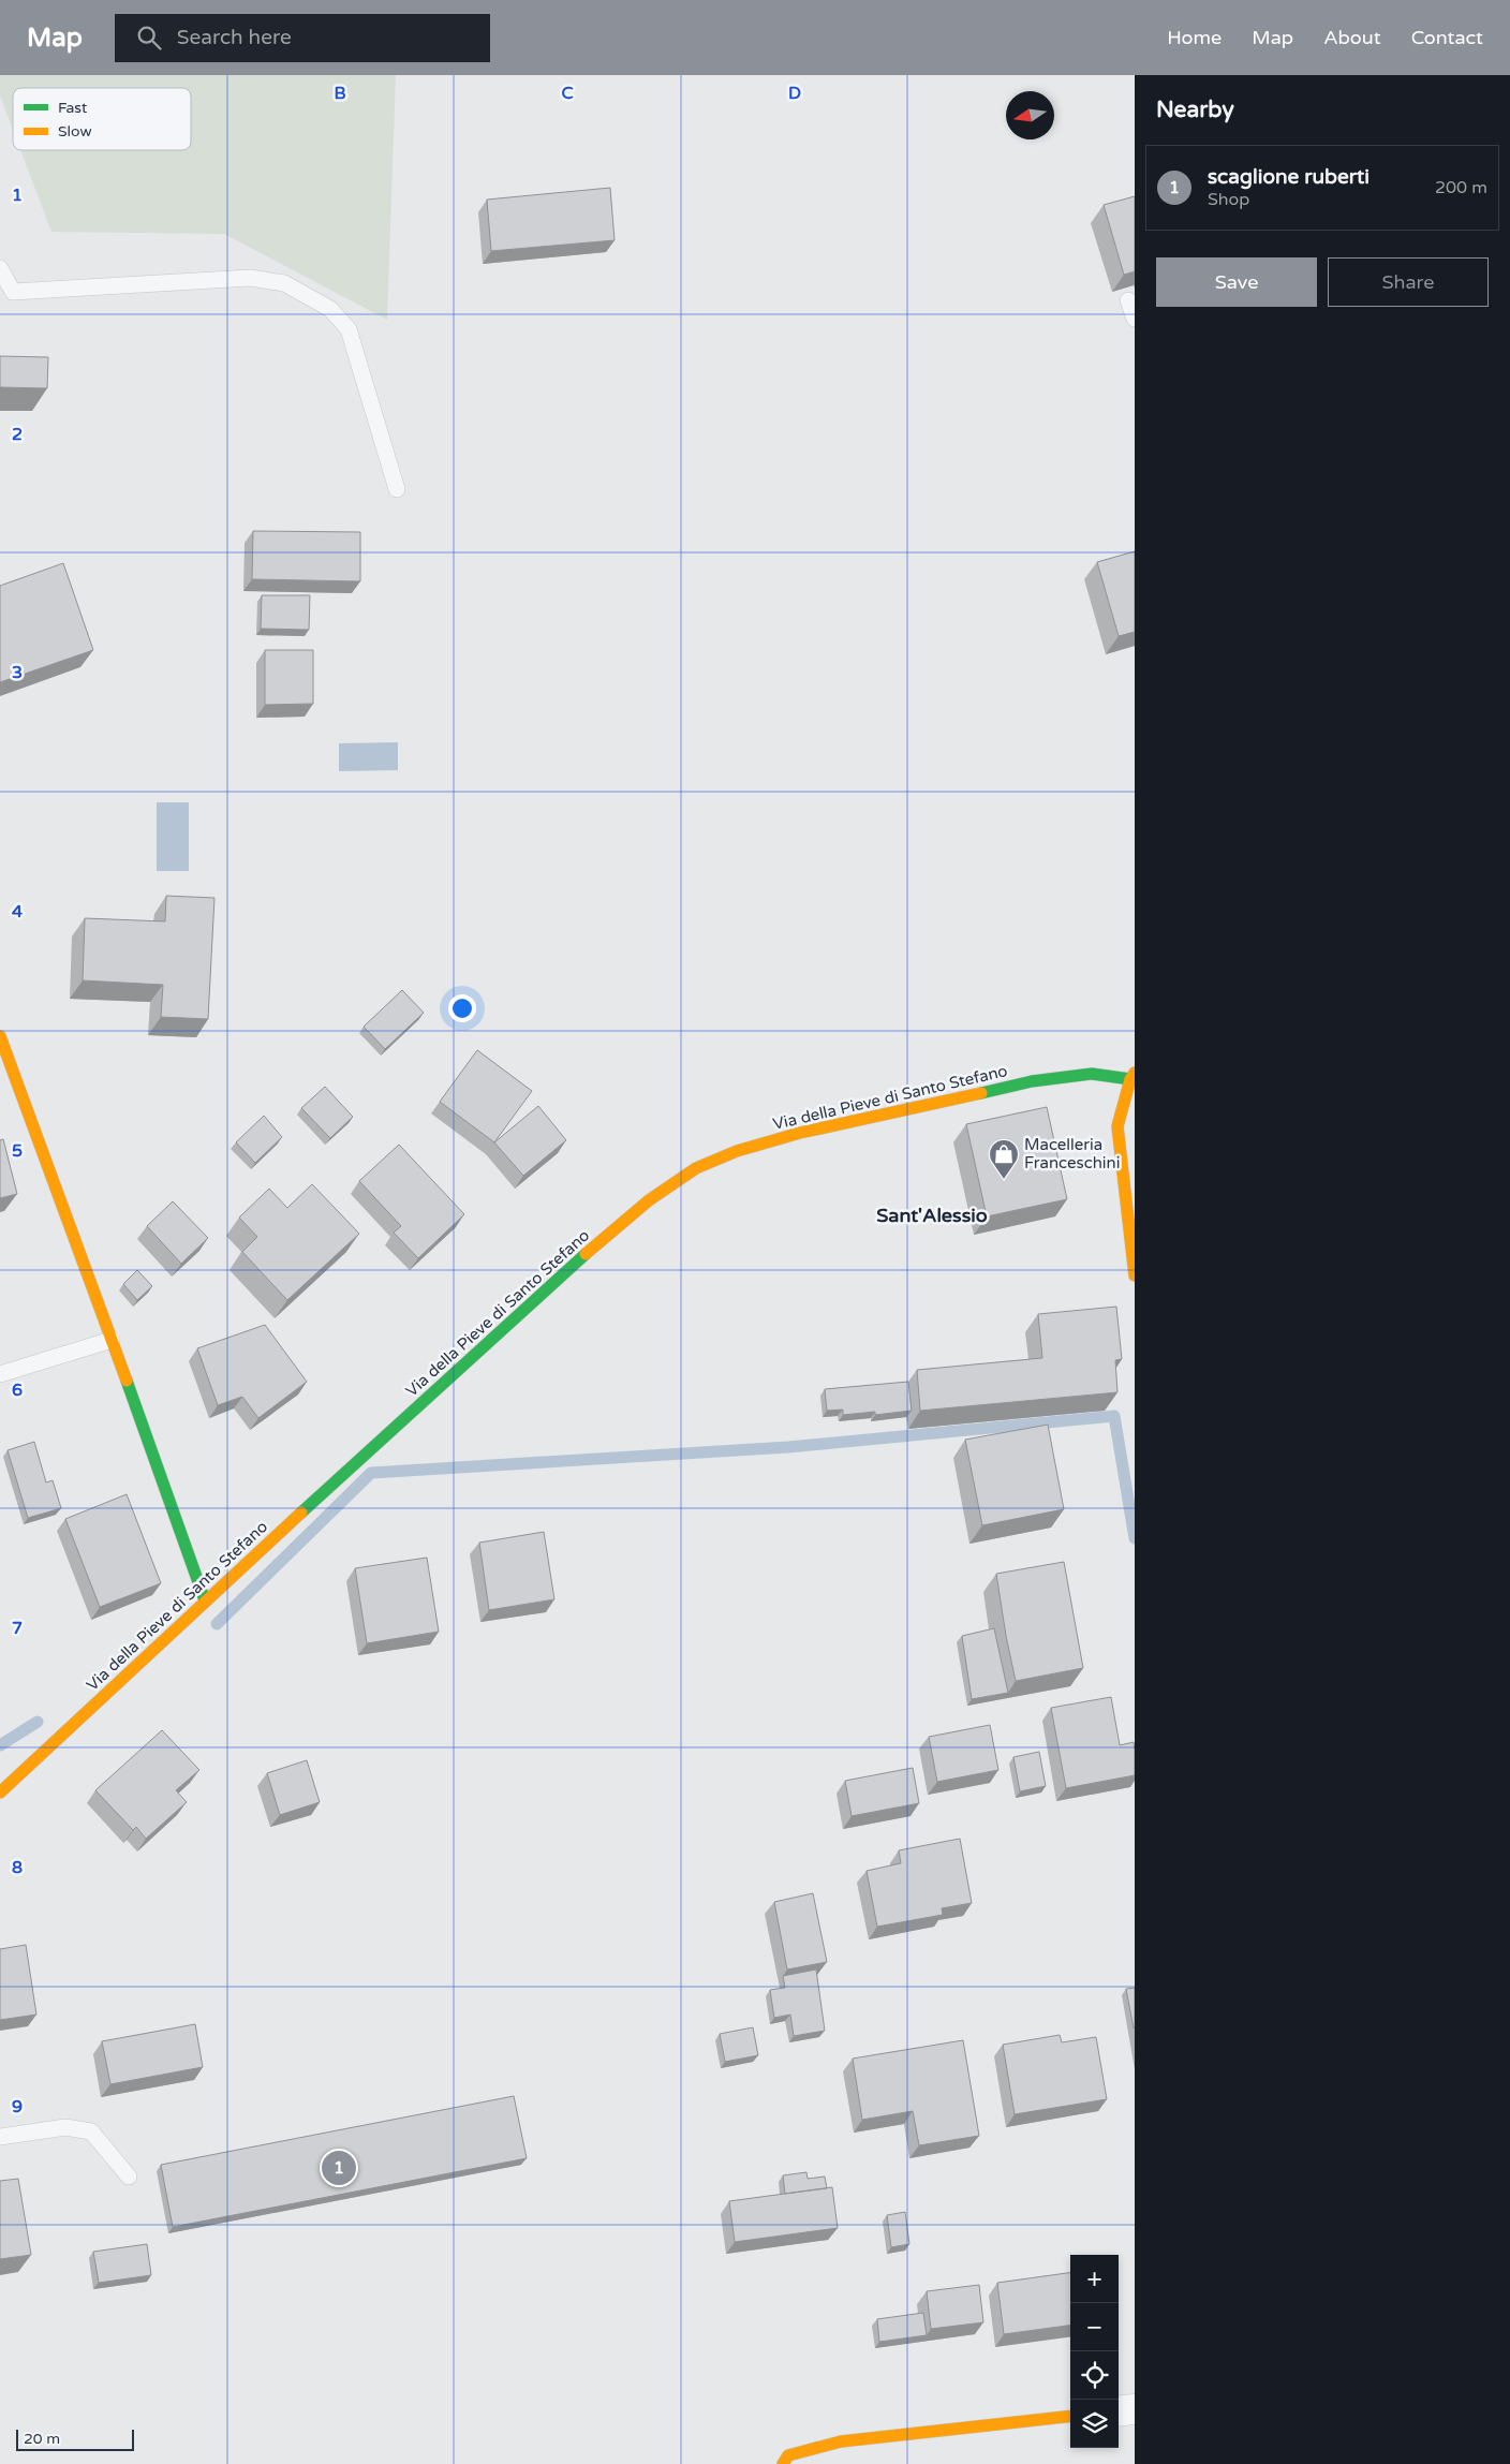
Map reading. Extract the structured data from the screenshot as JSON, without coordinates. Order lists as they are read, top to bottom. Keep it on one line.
{"streets":{"street":["Via della Pieve di Santo Stefano"]},"districts":["Sant'Alessio"],"places":{"shop":["Macelleria Franceschini"]},"legend":["Fast","Slow"],"scale_bar":"20 m","north":"left","page":{"header":"Map","search":"Search here","nav":["Home","Map","About","Contact"],"heading":"Nearby","list":[{"mark":"1","name":"scaglione ruberti","note":"Shop","value":"200 m"}],"buttons":["Save","Share"],"pins":"1","map_buttons":["+","−"],"scale":"20 m"},"grid":{"columns":["B","C","D"],"rows":["1","2","3","4","5","6","7","8","9"]}}
